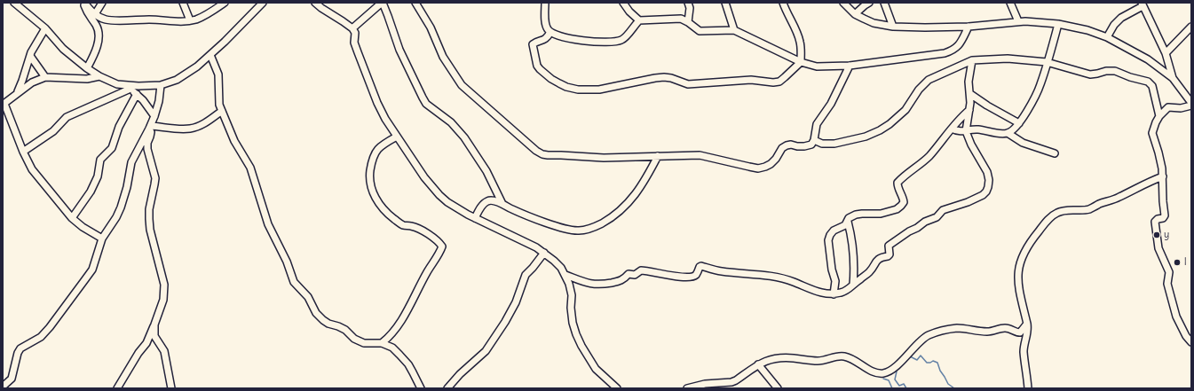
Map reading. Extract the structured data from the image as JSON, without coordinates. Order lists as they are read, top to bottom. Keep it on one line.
{"places":["y","l"]}
